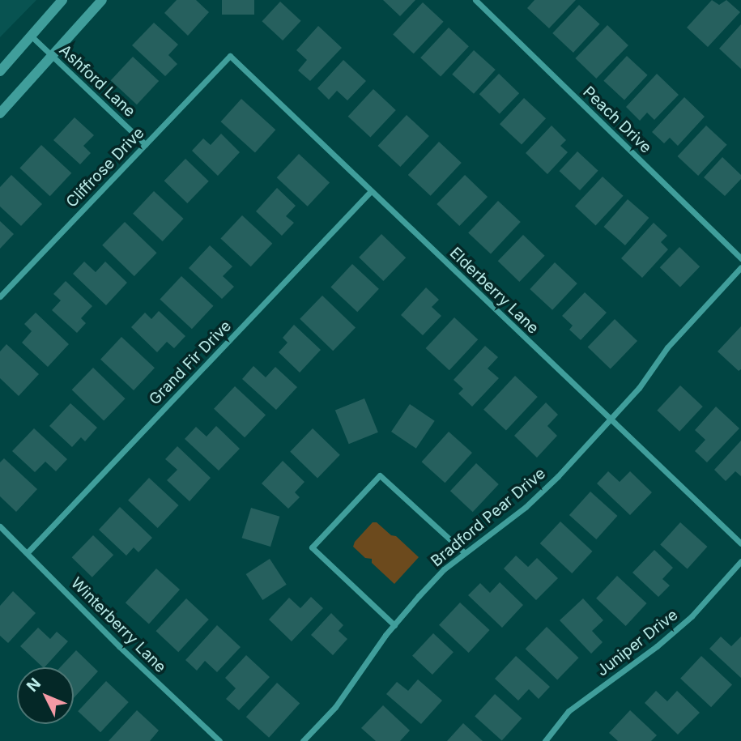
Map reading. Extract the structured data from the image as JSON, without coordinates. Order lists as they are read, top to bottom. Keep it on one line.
{"streets":{"street":["Ashford Lane","Peach Drive","Cliffrose Drive","Elderberry Lane","Grand Fir Drive","Bradford Pear Drive","Winterberry Lane","Juniper Drive"]},"crossings":[["Ashford Lane","Cliffrose Drive"],["Cliffrose Drive","Elderberry Lane"],["Elderberry Lane","Grand Fir Drive"],["Elderberry Lane","Bradford Pear Drive"],["Grand Fir Drive","Winterberry Lane"]],"north":"top left"}
